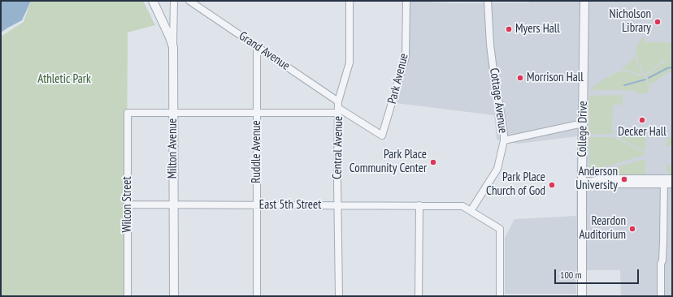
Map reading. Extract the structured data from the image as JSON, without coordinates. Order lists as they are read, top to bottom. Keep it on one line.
{"streets":{"street":["Grand Avenue","Park Avenue","Cottage Avenue","College Drive","Central Avenue","Milton Avenue","Ruddle Avenue","Wilcon Street","East 5th Street"]},"crossings":[["Grand Avenue","Central Avenue"],["Grand Avenue","Ruddle Avenue"],["Park Avenue","Central Avenue"],["Cottage Avenue","East 5th Street"],["Central Avenue","East 5th Street"],["Milton Avenue","Wilcon Street"],["Milton Avenue","East 5th Street"],["Ruddle Avenue","East 5th Street"],["Wilcon Street","East 5th Street"]],"parks":["Athletic Park"],"places":["Nicholson Library","Myers Hall","Morrison Hall","Decker Hall","Park Place Community Center","Anderson University","Park Place Church of God","Reardon Auditorium"],"scale_bar":"100 m"}
